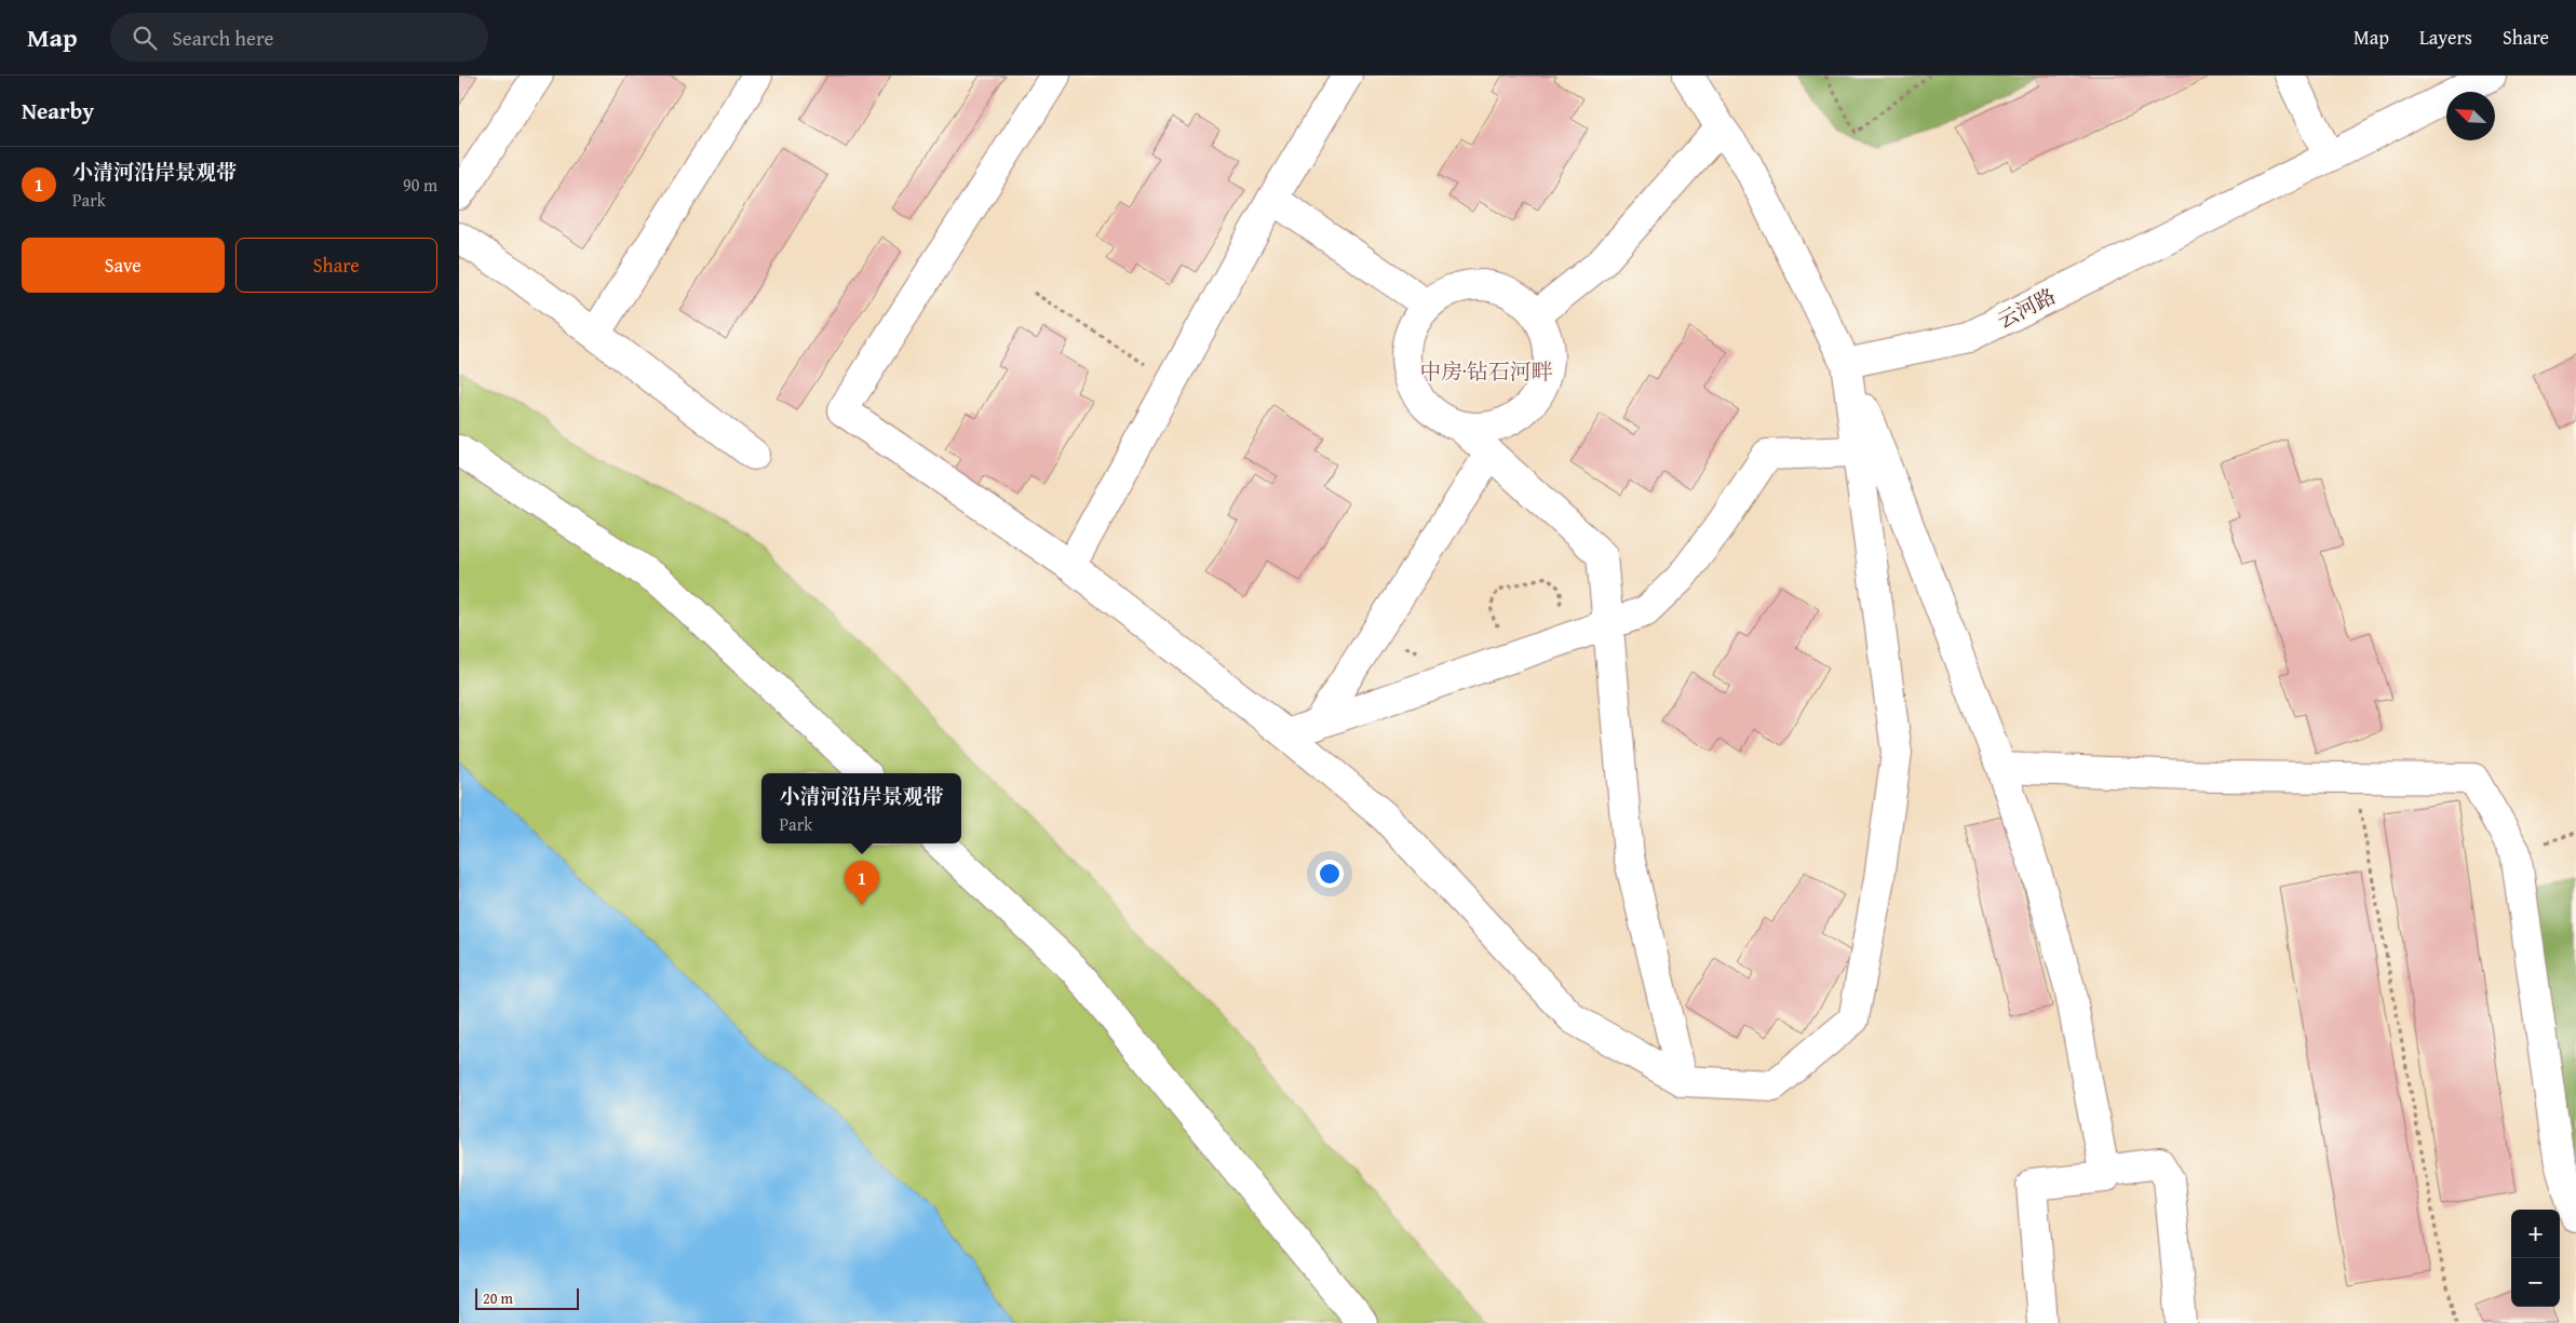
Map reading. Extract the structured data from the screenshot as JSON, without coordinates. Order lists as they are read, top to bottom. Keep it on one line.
{"streets":{"street":["云河路"]},"districts":["中房·钻石河畔"],"scale_bar":"20 m","north":"top left","page":{"header":"Map","search":"Search here","nav":["Map","Layers","Share"],"heading":"Nearby","list":[{"mark":"1","name":"小清河沿岸景观带","note":"Park","value":"90 m"}],"buttons":["Save","Share"],"popup":["小清河沿岸景观带","Park"],"pins":"1","map_buttons":["+","−"],"scale":"20 m"}}
